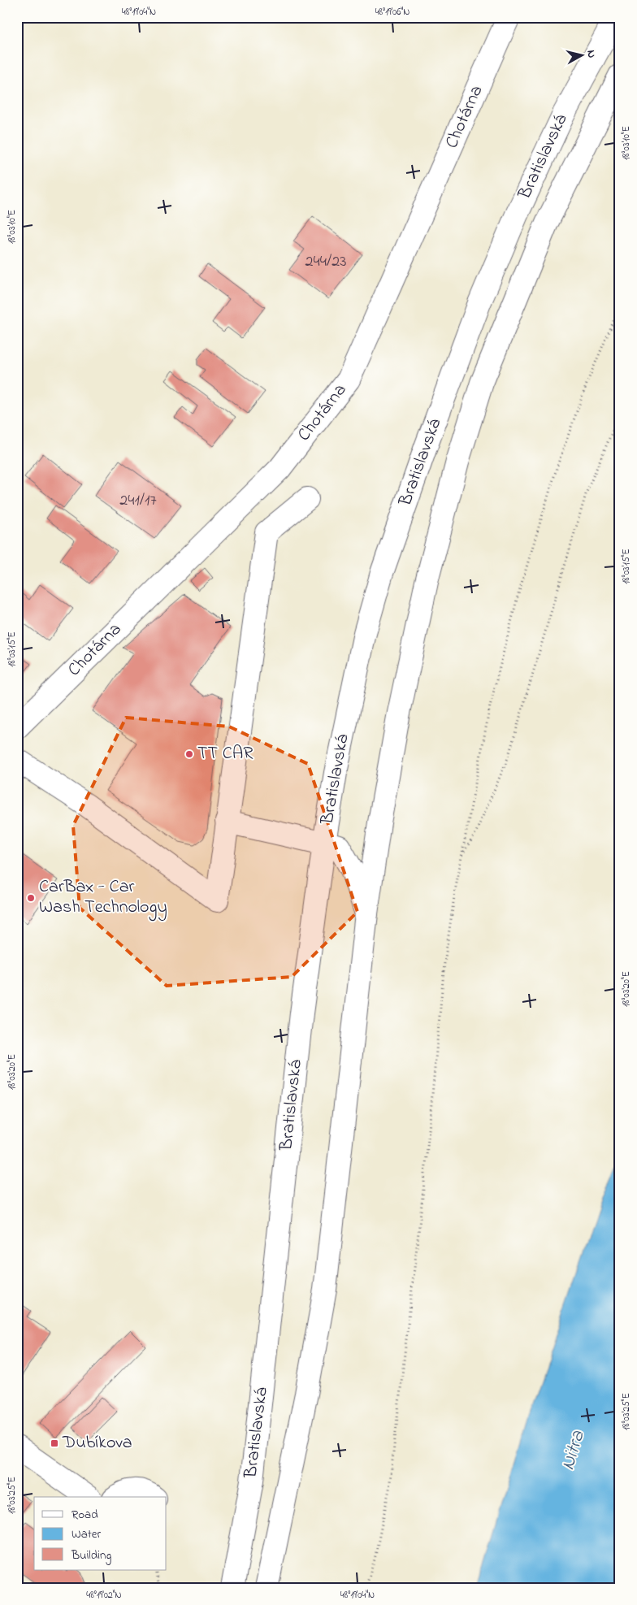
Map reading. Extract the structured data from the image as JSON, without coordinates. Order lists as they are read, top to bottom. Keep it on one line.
{"streets":{"main road":["Chotárna","Bratislavská"]},"water":["Nitra"],"places":{"other":["TT CAR","CarBax - Car Wash Technology"],"transit":["Dubíkova"]},"house_numbers":["244/23","241/17"],"legend":["Road","Water","Building"],"north":"right","coordinates":["48°19'04\"N","48°19'06\"N","18°03'10\"E","18°03'15\"E","18°03'20\"E","18°03'25\"E","48°19'02\"N"]}
